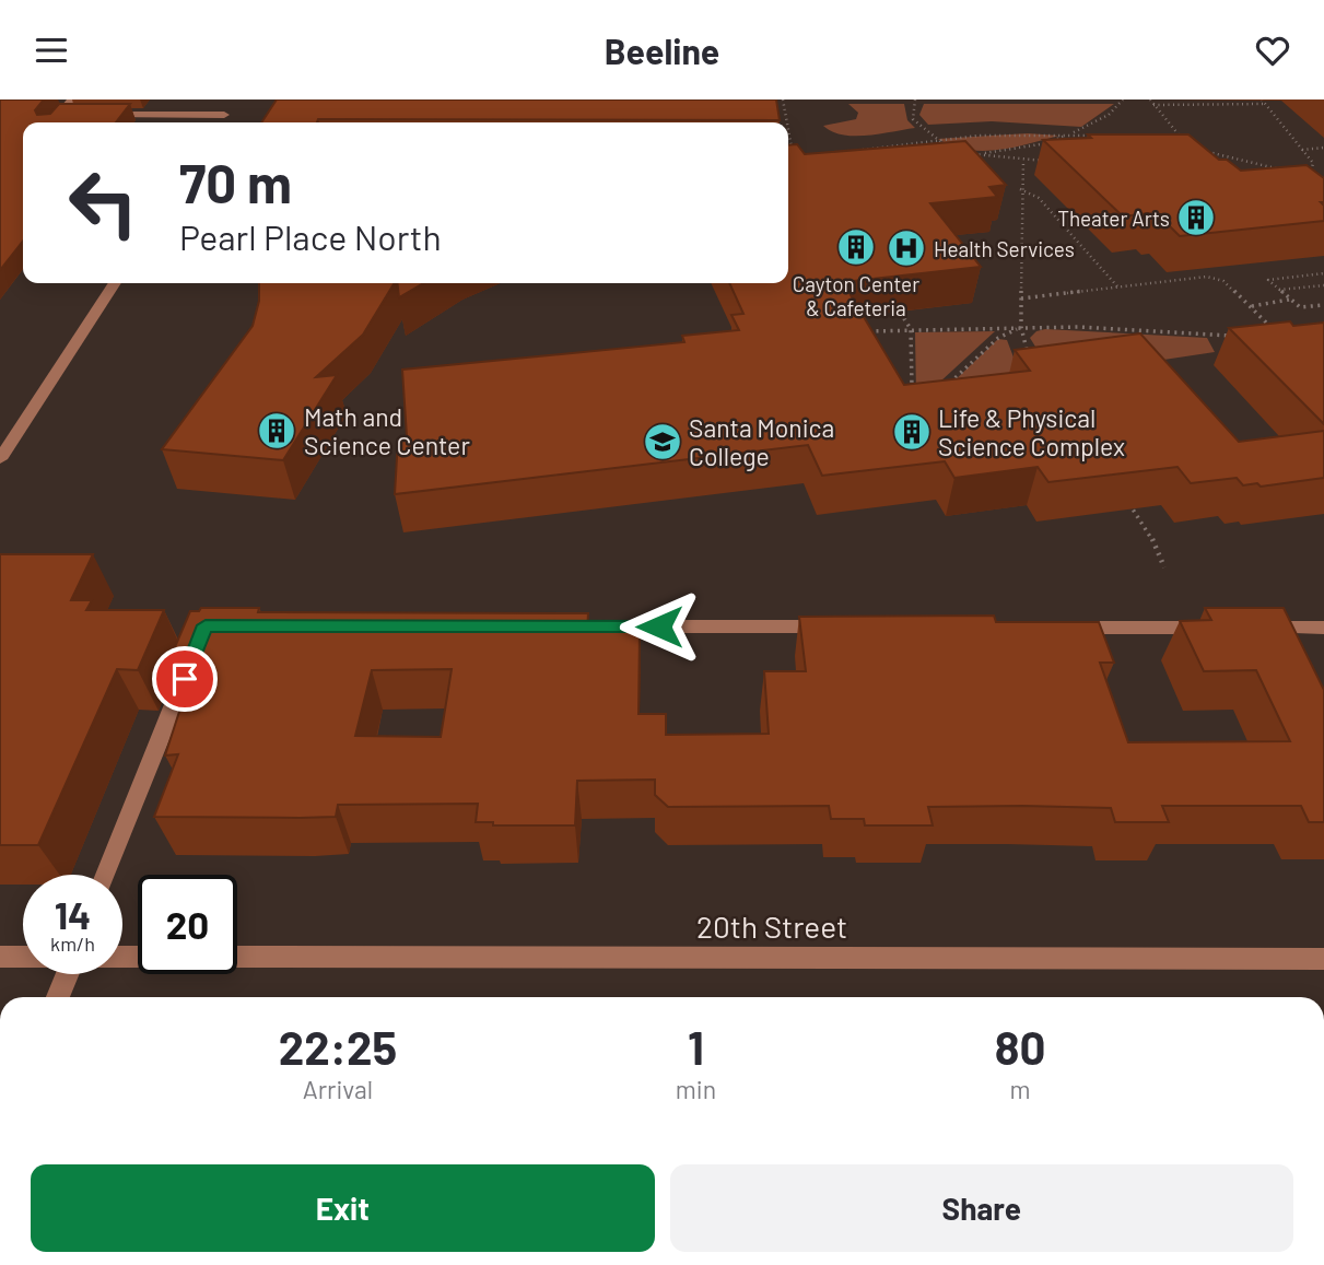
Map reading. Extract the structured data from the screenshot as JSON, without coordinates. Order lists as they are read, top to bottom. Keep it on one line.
{"streets":{"street":["20th Street"]},"places":{"building":["Theater Arts","Cayton Center & Cafeteria","Math and Science Center","Life & Physical Science Complex"],"hospital":["Health Services"],"school or university":["Santa Monica College"]},"page":{"header":"Beeline","turn":["70 m","Pearl Place North"],"speed":"14 km/h","limit":"20","eta":["22:25","Arrival","1","min","80","m"],"buttons":["Exit","Share"]}}
